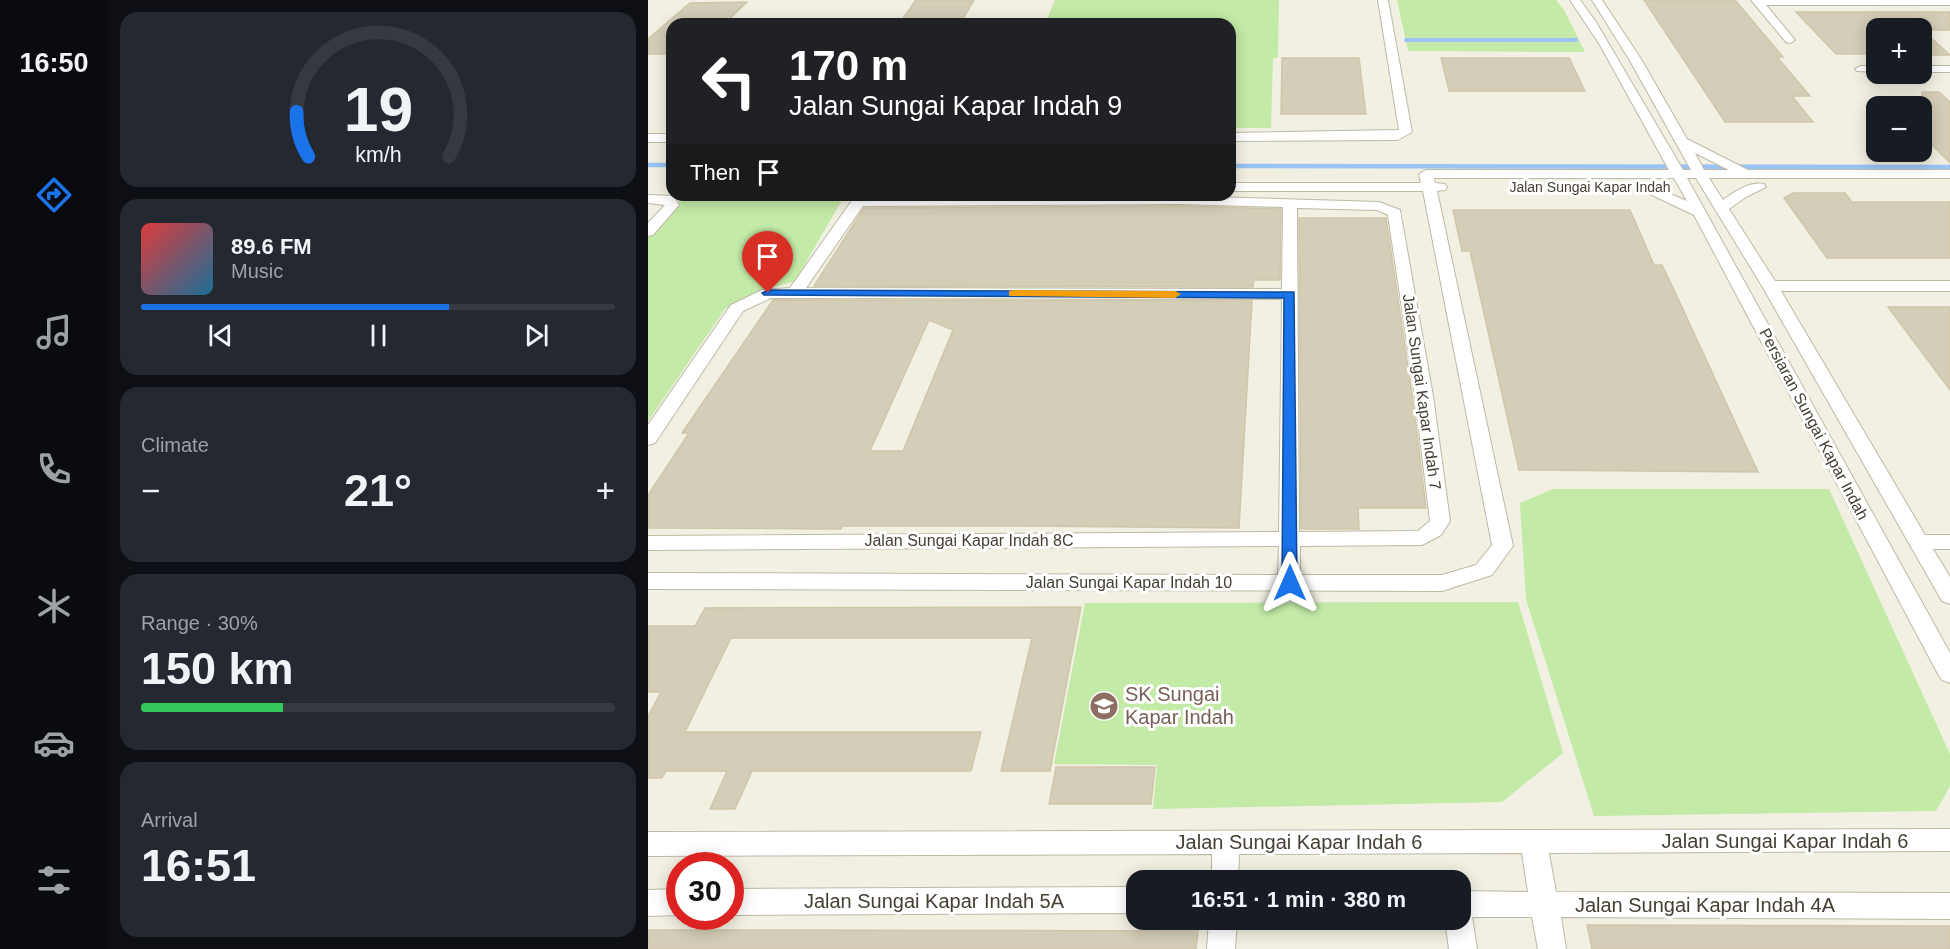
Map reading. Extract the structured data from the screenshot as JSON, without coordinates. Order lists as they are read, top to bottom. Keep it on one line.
{"streets":{"street":["Jalan Sungai Kapar Indah","Jalan Sungai Kapar Indah 7","Persiaran Sungai Kapar Indah","Jalan Sungai Kapar Indah 8C","Jalan Sungai Kapar Indah 10","Jalan Sungai Kapar Indah 6","Jalan Sungai Kapar Indah 5A","Jalan Sungai Kapar Indah 4A"]},"crossings":[["Jalan Sungai Kapar Indah","Persiaran Sungai Kapar Indah"],["Jalan Sungai Kapar Indah","Jalan Sungai Kapar Indah 10"],["Jalan Sungai Kapar Indah 7","Jalan Sungai Kapar Indah 8C"]],"places":{"school or university":["SK Sungai Kapar Indah"]},"page":{"tabs":"16:50","map_buttons":["+","−"],"turn":["170 m","Jalan Sungai Kapar Indah 9"],"then":"Then","song":["89.6 FM","Music"],"tile":["Climate",["Range · 30%","150 km"],["Arrival","16:51"]],"heat":["−","21°","+"],"limit":"30","trip":"16:51 · 1 min · 380 m","gauge":["19","km/h"]}}
